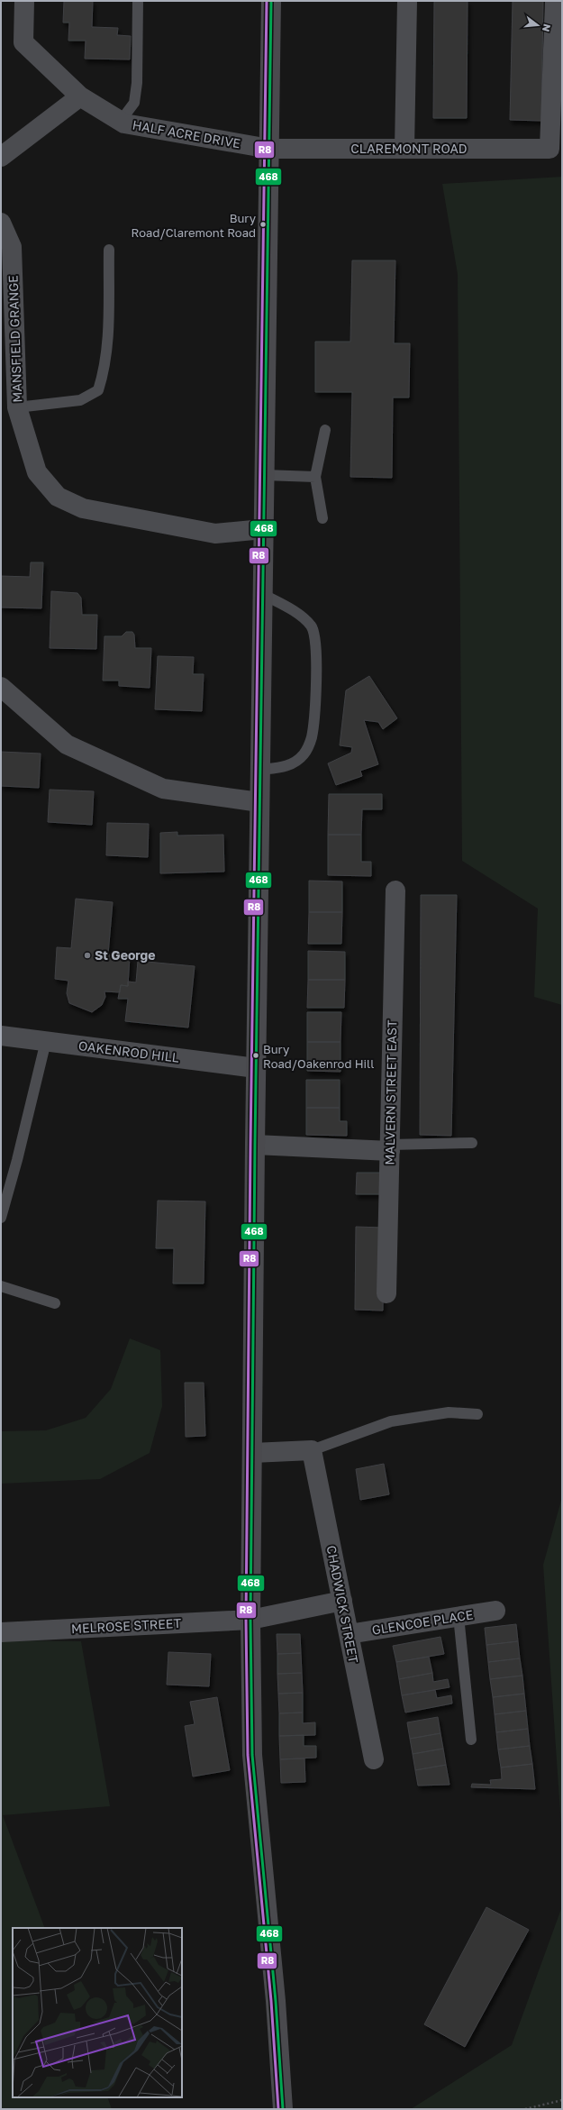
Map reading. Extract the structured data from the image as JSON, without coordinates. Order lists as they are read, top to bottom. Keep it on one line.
{"streets":{"street":["HALF ACRE DRIVE","CLAREMONT ROAD","MANSFIELD GRANGE","OAKENROD HILL","MALVERN STREET EAST","CHADWICK STREET","GLENCOE PLACE","MELROSE STREET"]},"crossings":[["HALF ACRE DRIVE","CLAREMONT ROAD"],["CHADWICK STREET","GLENCOE PLACE"],["CHADWICK STREET","MELROSE STREET"]],"places":["Bury Road/Claremont Road","St George","Bury Road/Oakenrod Hill"],"lines":["transit line 468","transit line R8"],"north":"right"}
